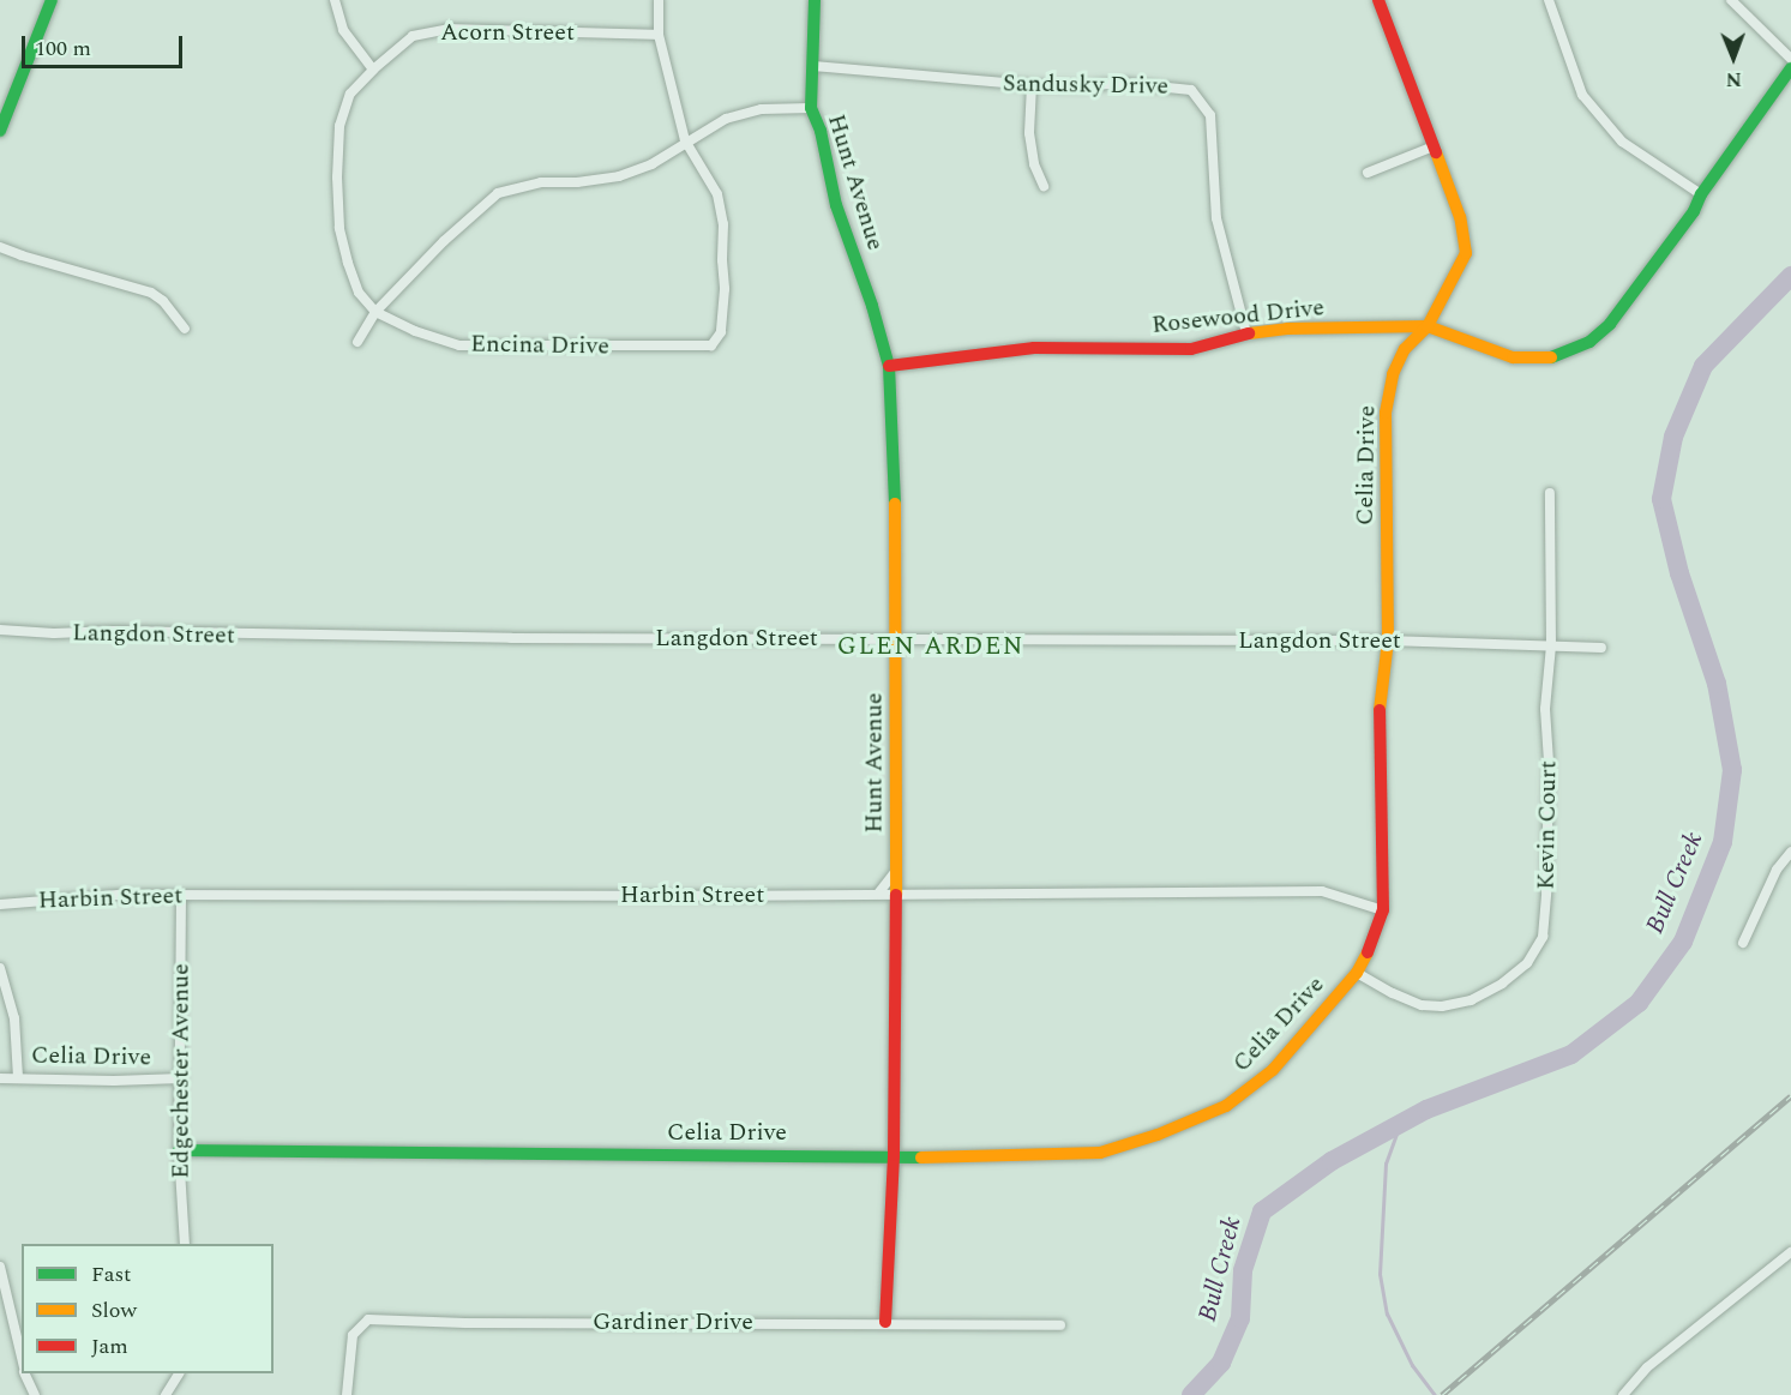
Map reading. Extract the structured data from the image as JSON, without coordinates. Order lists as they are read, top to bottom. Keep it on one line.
{"streets":{"street":["Acorn Street","Sandusky Drive","Hunt Avenue","Rosewood Drive","Encina Drive","Celia Drive","Langdon Street","Kevin Court","Harbin Street","Edgechester Avenue","Gardiner Drive"]},"crossings":[["Acorn Street","Encina Drive"],["Sandusky Drive","Hunt Avenue"],["Sandusky Drive","Rosewood Drive"],["Hunt Avenue","Rosewood Drive"],["Hunt Avenue","Celia Drive"],["Hunt Avenue","Langdon Street"],["Hunt Avenue","Harbin Street"],["Hunt Avenue","Gardiner Drive"],["Rosewood Drive","Celia Drive"],["Celia Drive","Langdon Street"],["Celia Drive","Kevin Court"],["Celia Drive","Harbin Street"],["Celia Drive","Edgechester Avenue"],["Langdon Street","Kevin Court"],["Harbin Street","Edgechester Avenue"]],"districts":["GLEN ARDEN"],"water":["Bull Creek"],"legend":["Fast","Slow","Jam"],"scale_bar":"100 m","north":"bottom"}
